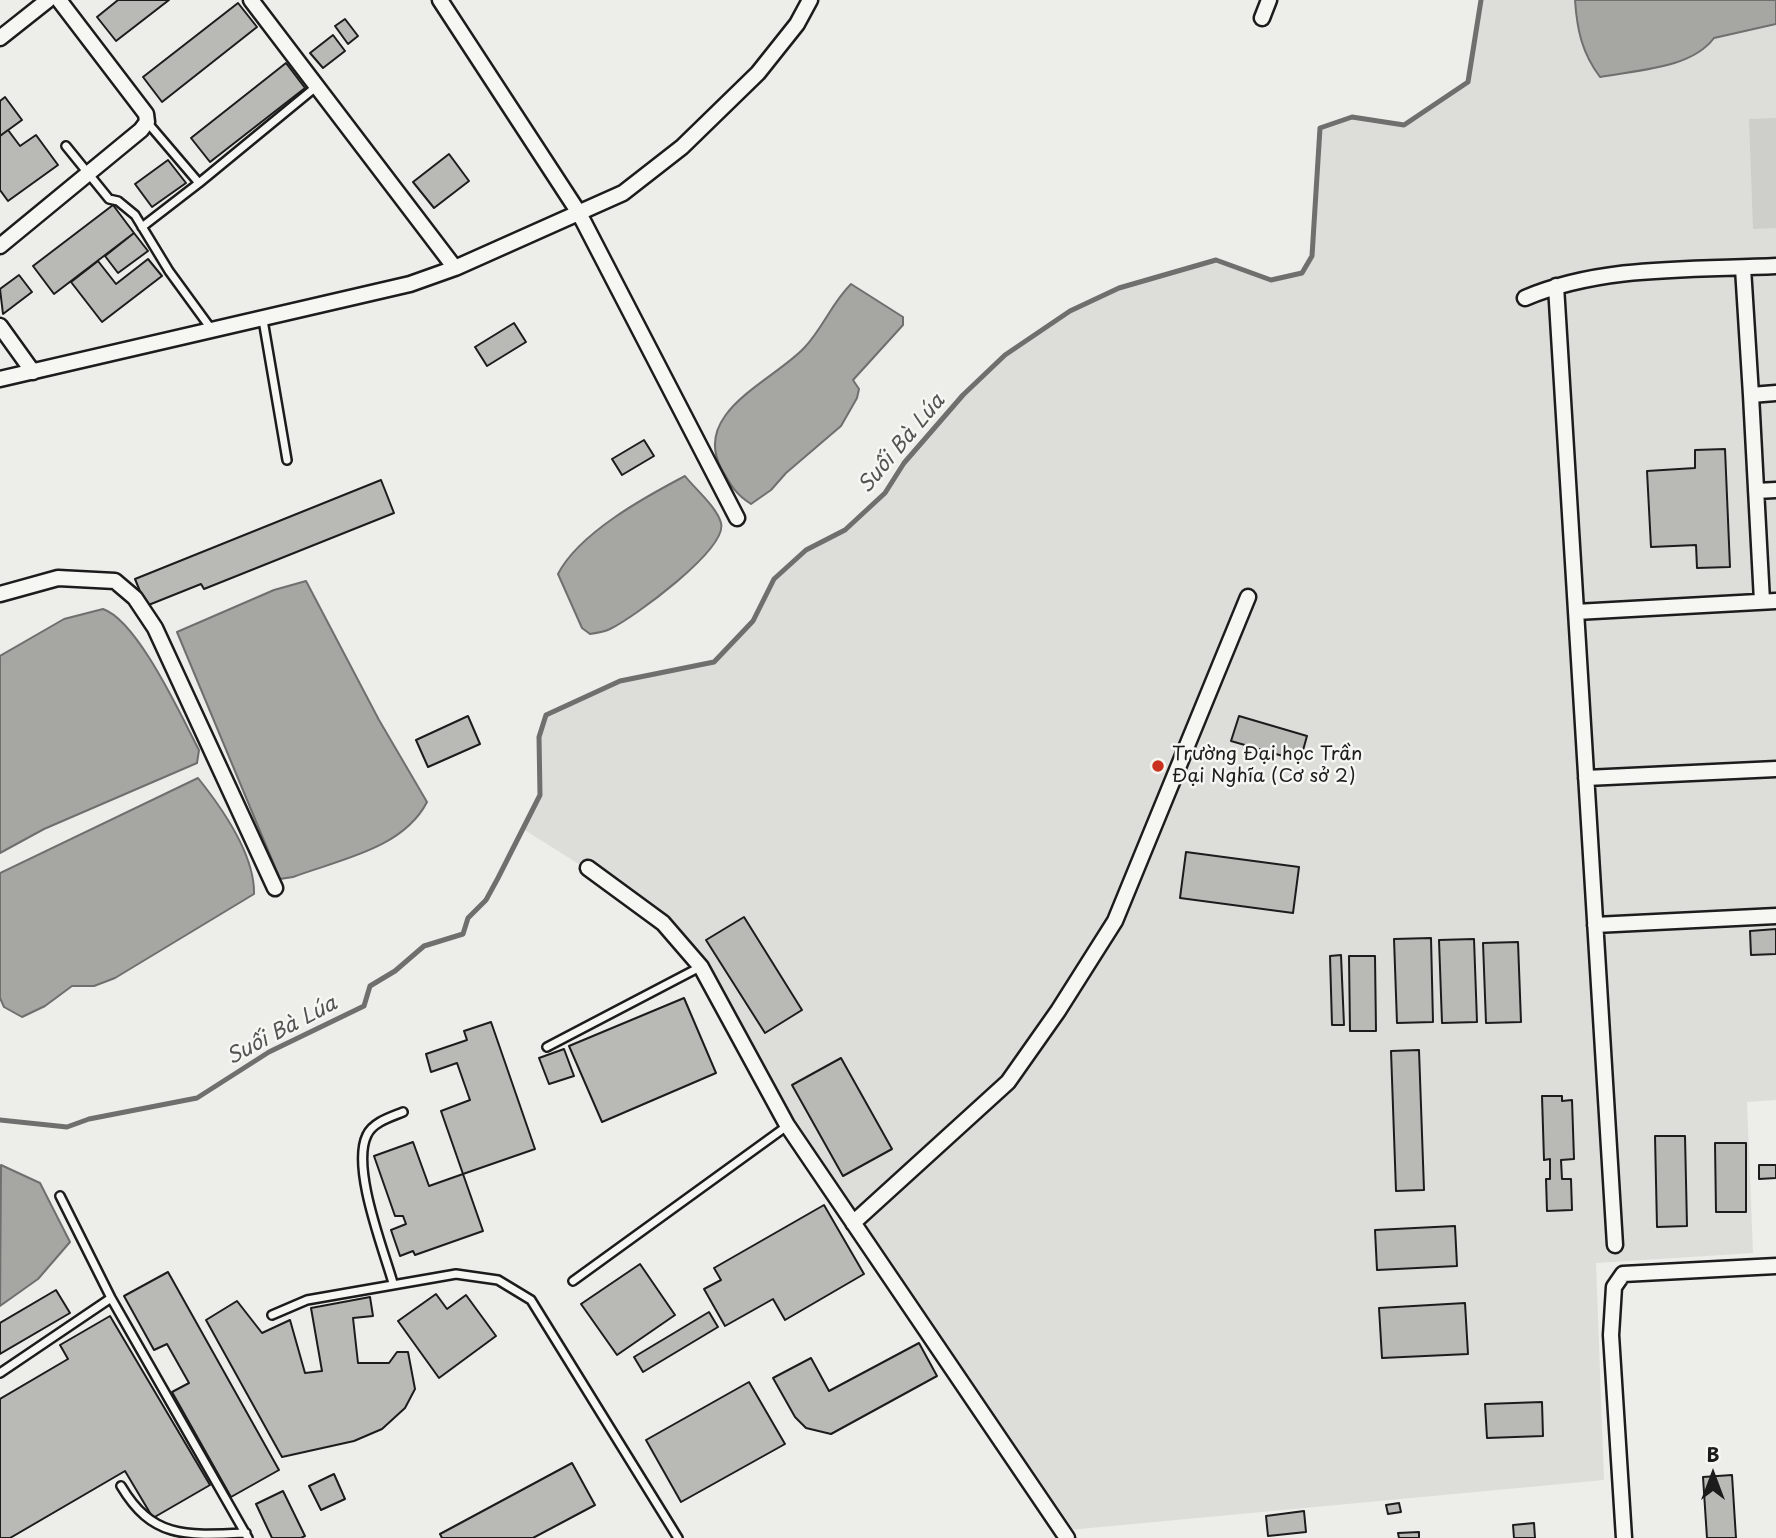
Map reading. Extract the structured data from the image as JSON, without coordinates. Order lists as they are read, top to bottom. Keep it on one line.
{"water":["Suối Bà Lúa"],"places":["Trường Đại học Trần Đại Nghĩa (Cơ sở 2)"],"north":"top"}
